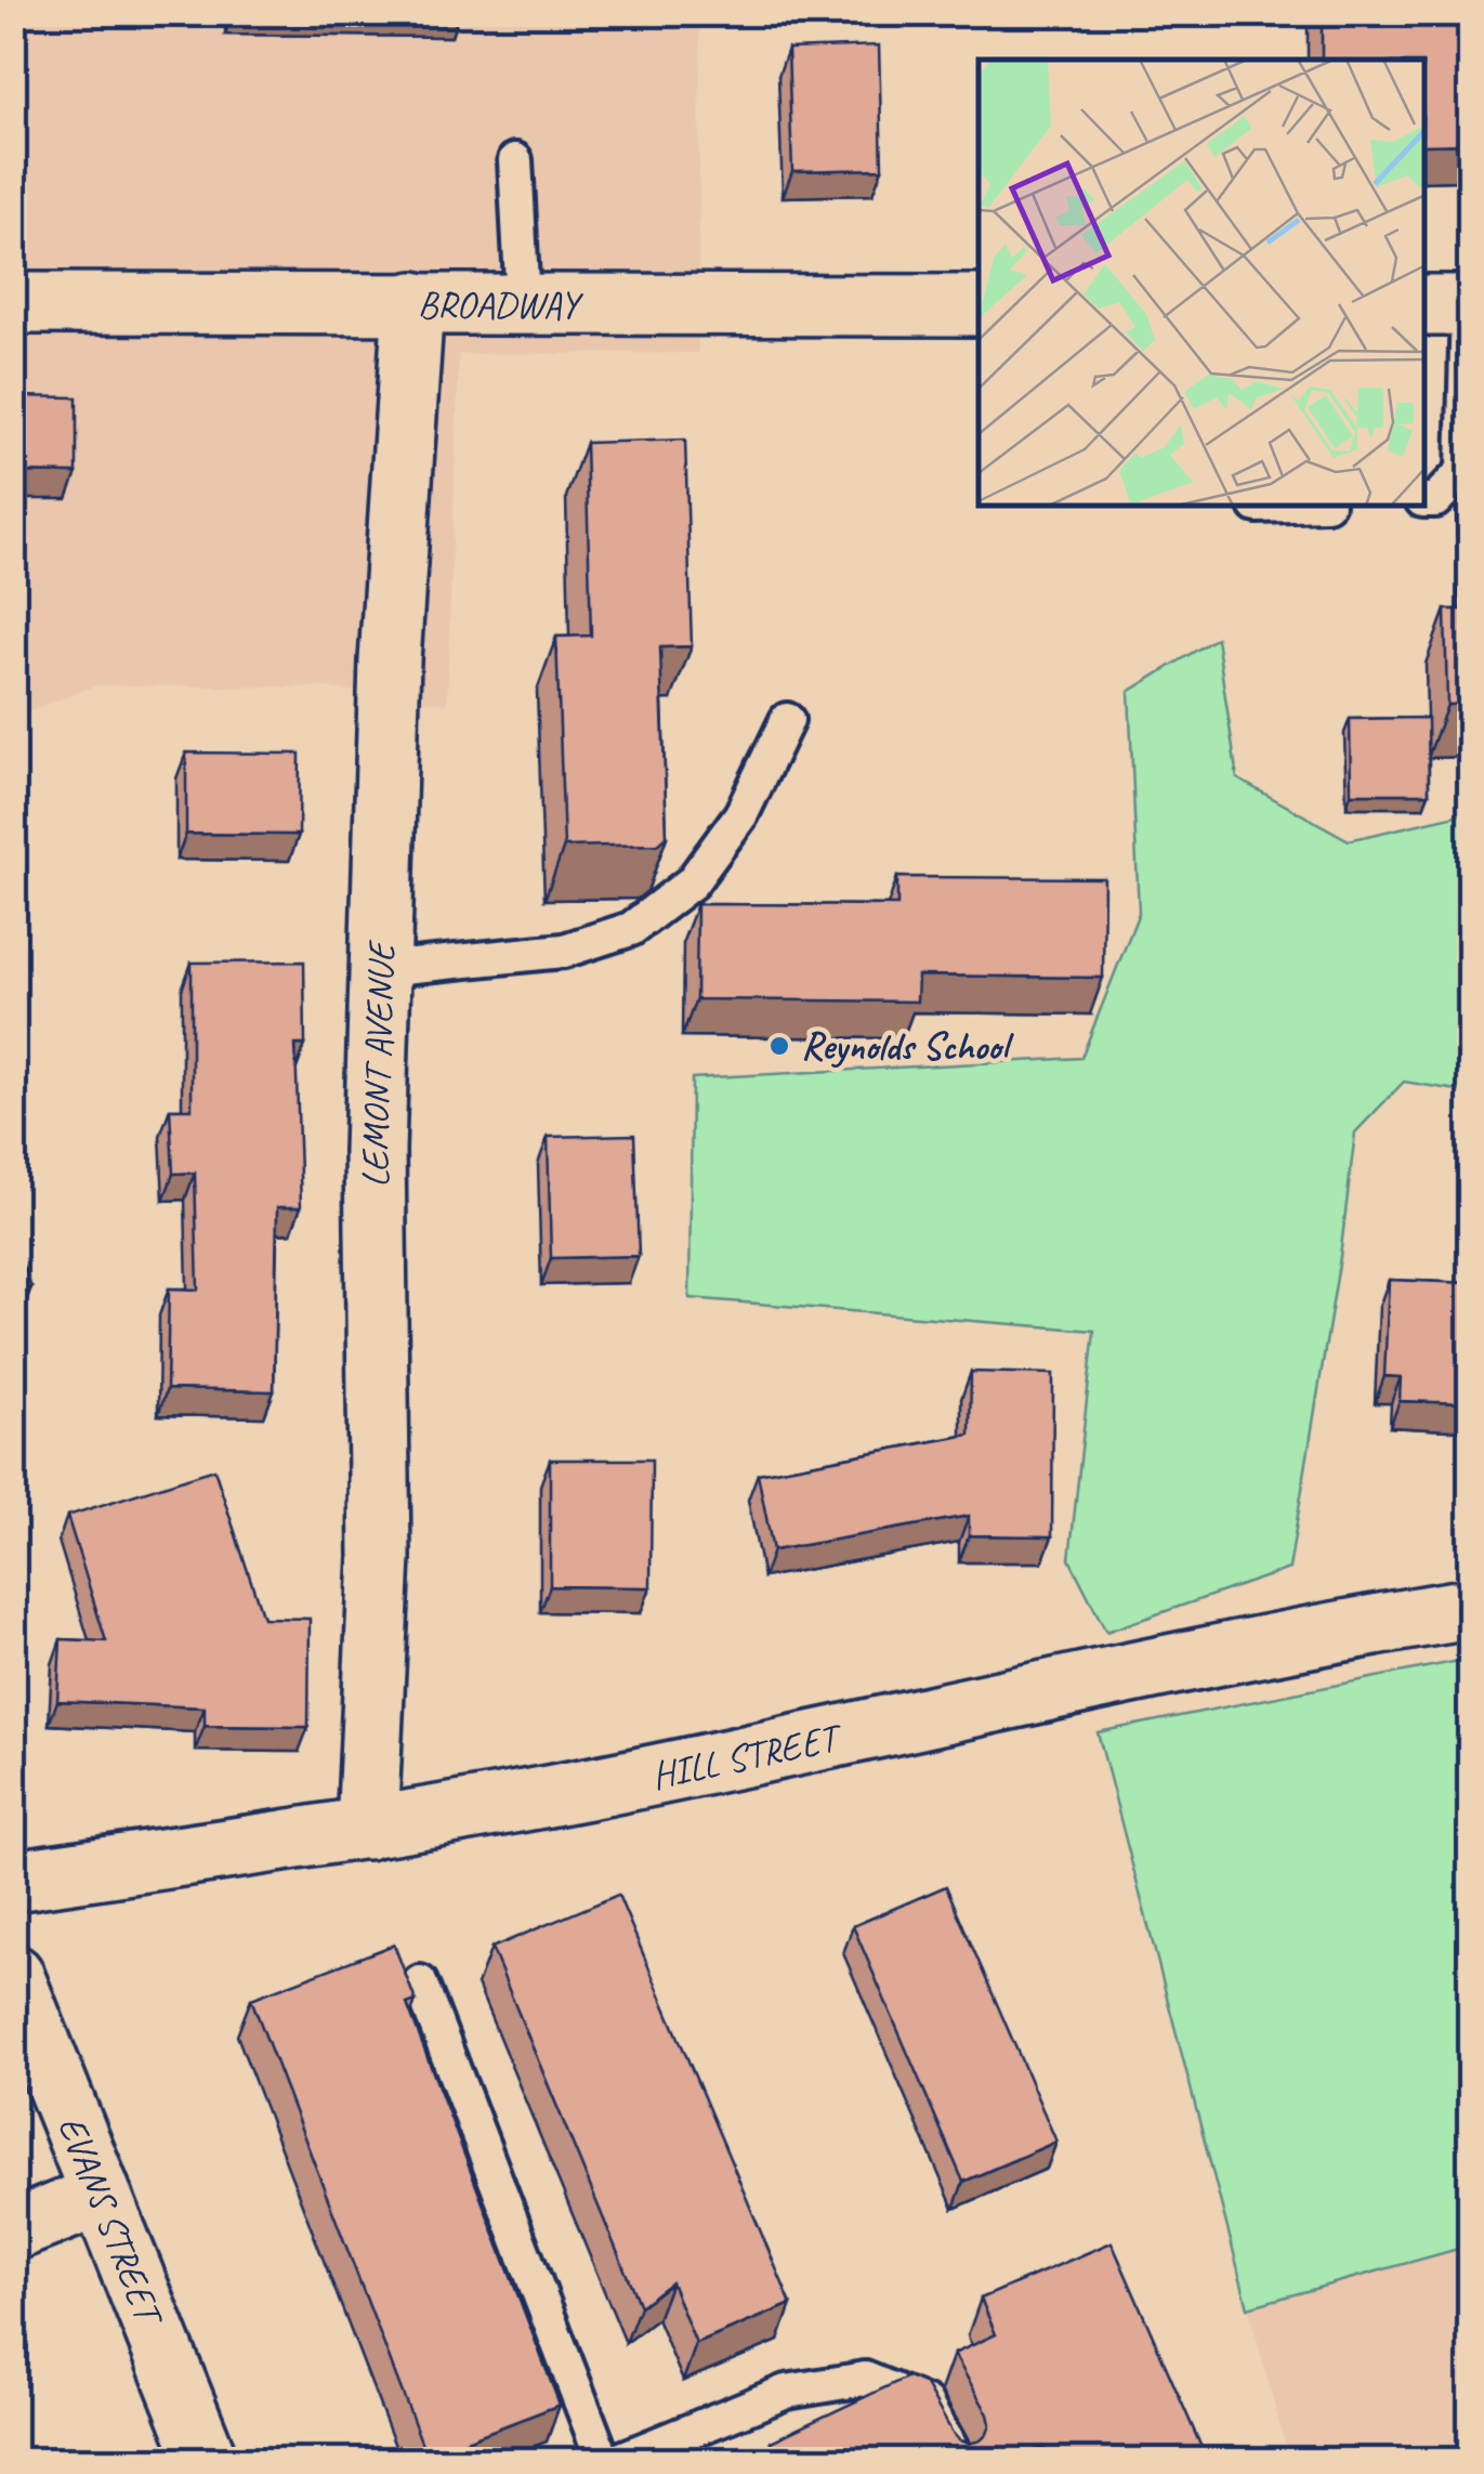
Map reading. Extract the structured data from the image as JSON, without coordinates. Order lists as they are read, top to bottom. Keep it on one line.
{"streets":{"street":["BROADWAY","LEMONT AVENUE","HILL STREET","EVANS STREET"]},"crossings":[["BROADWAY","LEMONT AVENUE"],["LEMONT AVENUE","HILL STREET"]],"places":["Reynolds School"]}
